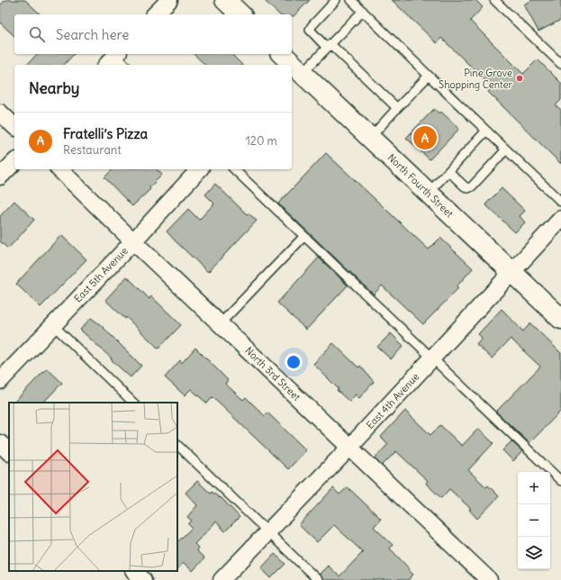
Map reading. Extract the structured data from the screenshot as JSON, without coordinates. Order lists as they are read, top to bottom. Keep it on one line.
{"streets":{"main road":["North Fourth Street"],"street":["East 5th Avenue","North 3rd Street","East 4th Avenue"]},"crossings":[["North Fourth Street","East 4th Avenue"],["East 5th Avenue","North 3rd Street"],["North 3rd Street","East 4th Avenue"]],"places":["Pine Grove Shopping Center"],"page":{"search":"Search here","heading":"Nearby","list":[{"mark":"A","name":"Fratelli’s Pizza","note":"Restaurant","value":"120 m"}],"pins":"A","map_buttons":["+","−"]}}
